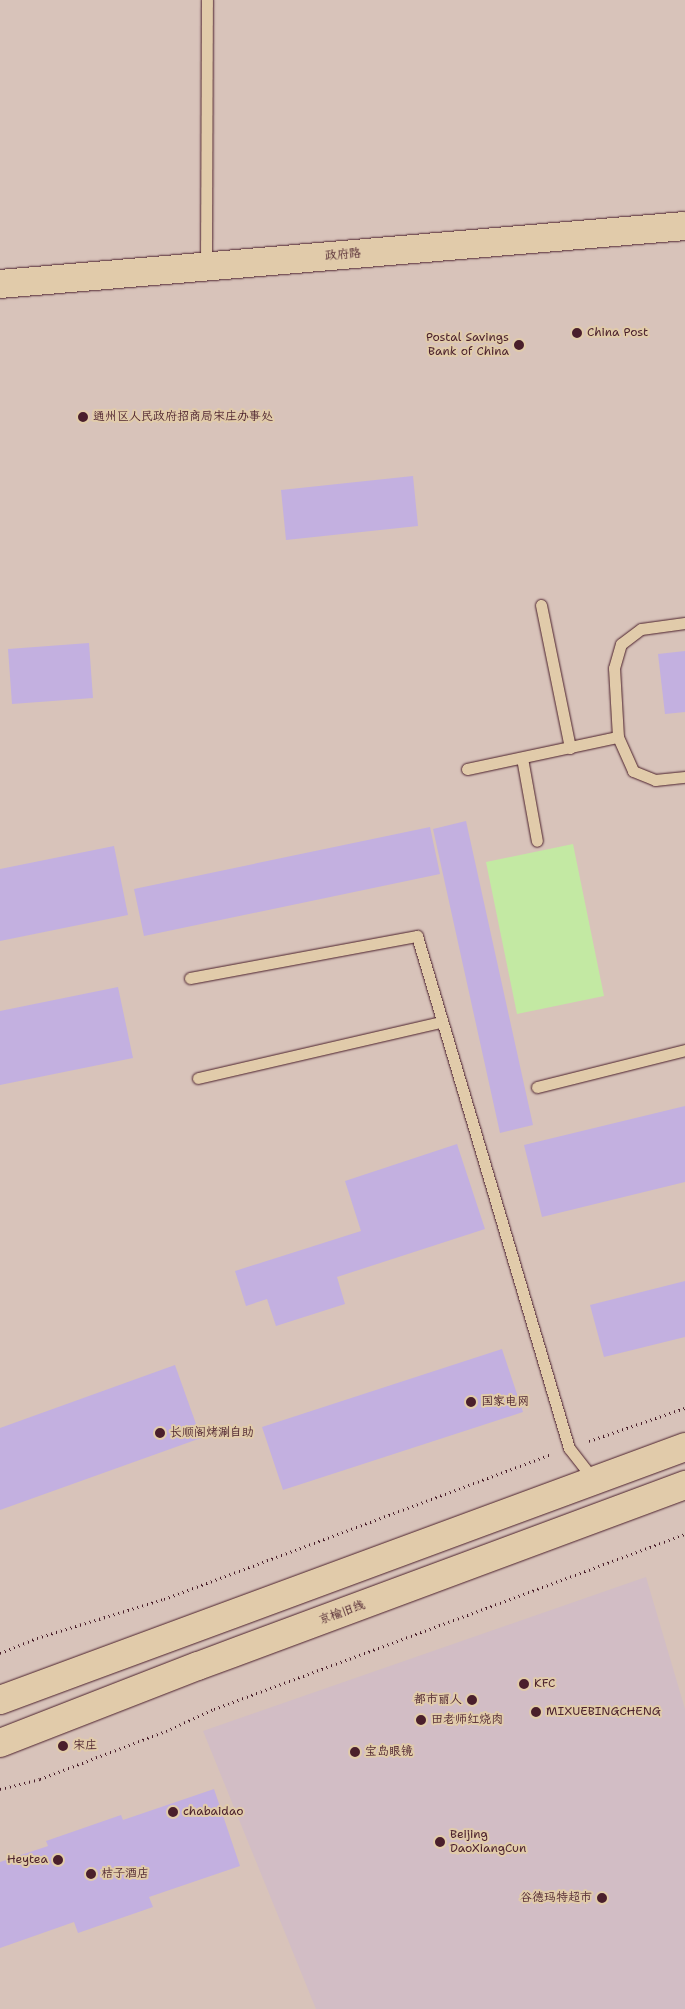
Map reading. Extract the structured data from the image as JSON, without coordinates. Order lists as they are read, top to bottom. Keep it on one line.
{"streets":{"main road":["政府路","京榆旧线"]},"places":["China Post","Postal Savings Bank of China","通州区人民政府招商局宋庄办事处","国家电网","长顺阁烤涮自助","KFC","都市丽人","MIXUEBINGCHENG","田老师红烧肉","宋庄","宝岛眼镜","chabaidao","Beijing DaoXiangCun","Heytea","桔子酒店","谷德玛特超市"]}
